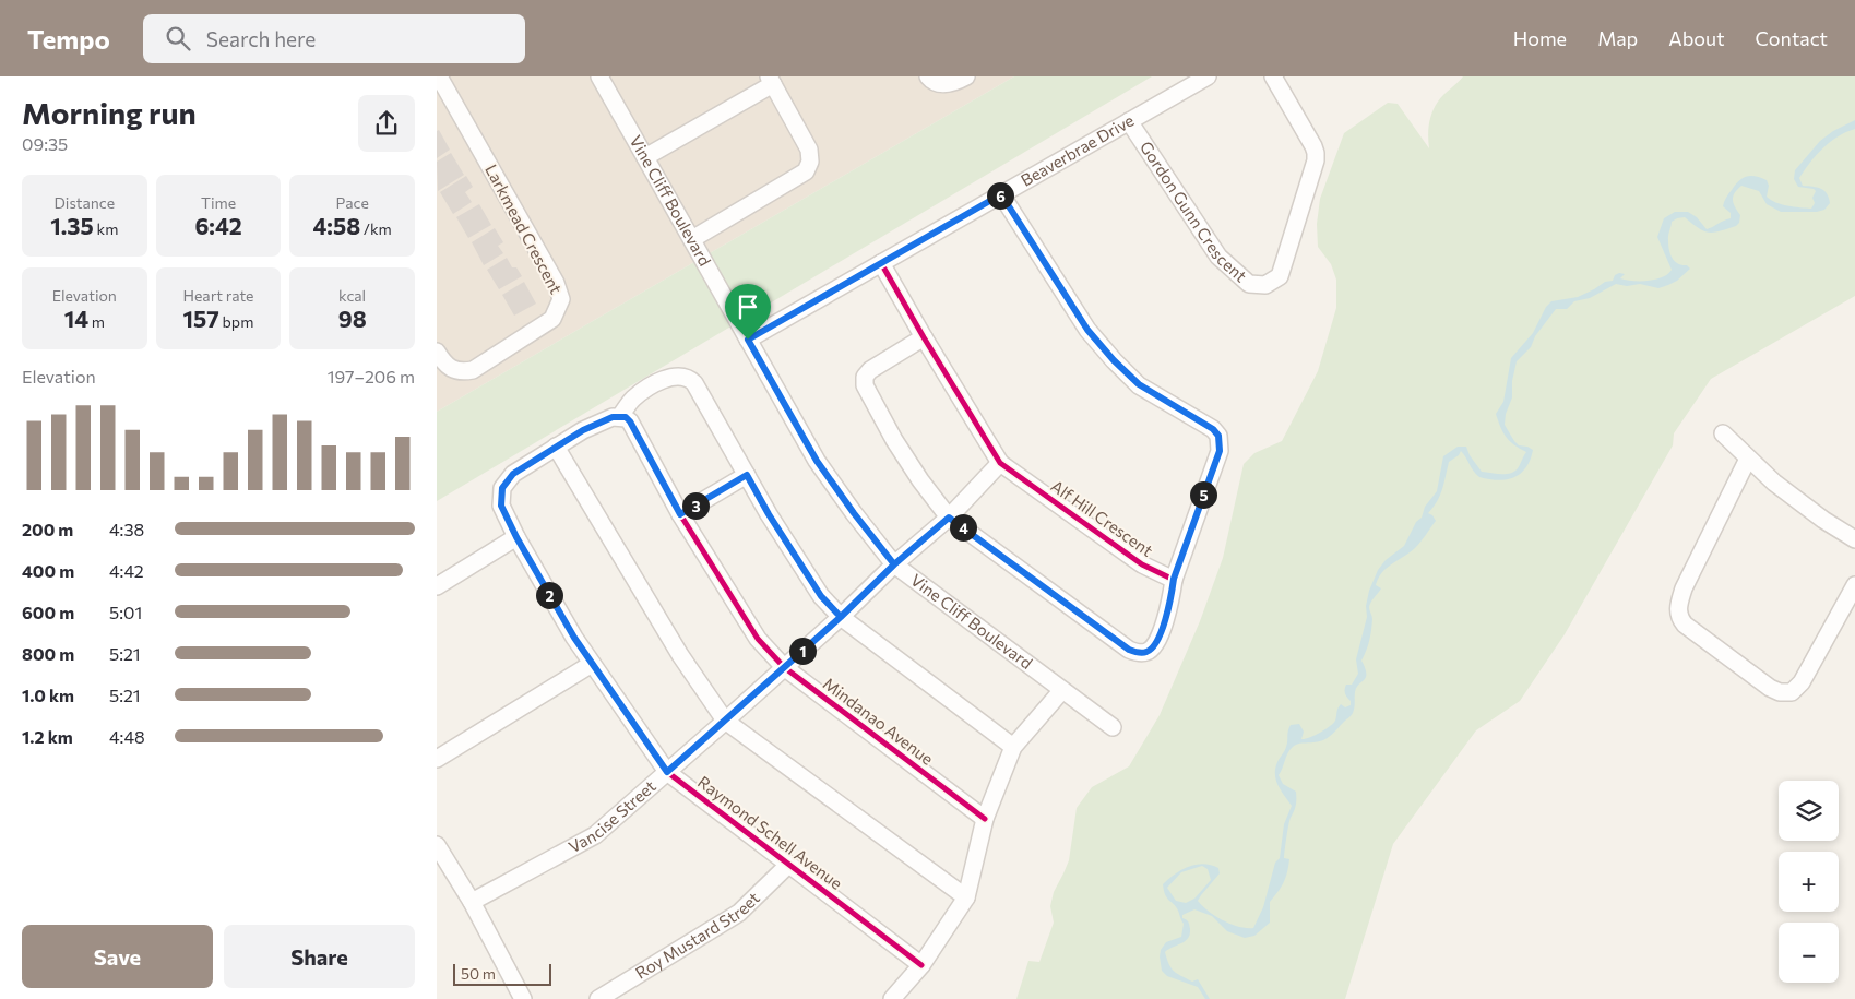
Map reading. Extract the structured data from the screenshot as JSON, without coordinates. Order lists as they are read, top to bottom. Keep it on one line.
{"streets":{"street":["Beaverbrae Drive","Vine Cliff Boulevard","Gordon Gunn Crescent","Larkmead Crescent","Alf Hill Crescent","Mindanao Avenue","Vancise Street","Raymond Schell Avenue","Roy Mustard Street"]},"crossings":[["Beaverbrae Drive","Vine Cliff Boulevard"],["Beaverbrae Drive","Gordon Gunn Crescent"],["Beaverbrae Drive","Alf Hill Crescent"],["Vine Cliff Boulevard","Vancise Street"],["Alf Hill Crescent","Vancise Street"],["Mindanao Avenue","Vancise Street"],["Vancise Street","Raymond Schell Avenue"],["Raymond Schell Avenue","Roy Mustard Street"]],"scale_bar":"50 m","page":{"header":"Tempo","search":"Search here","nav":["Home","Map","About","Contact"],"heading":["Morning run","09:35"],"stats":[["Distance","1.35 km"],["Time","6:42"],["Pace","4:58 /km"],["Elevation","14 m"],["Heart rate","157 bpm"],["kcal","98"]],"pins":["6","5","3","4","2","1"],"chart":["Elevation","197–206 m"],"list":[{"name":"200 m","note":"4:38"},{"name":"400 m","note":"4:42"},{"name":"600 m","note":"5:01"},{"name":"800 m","note":"5:21"},{"name":"1.0 km","note":"5:21"},{"name":"1.2 km","note":"4:48"}],"map_buttons":["+","−"],"buttons":["Save","Share"],"scale":"50 m"}}
